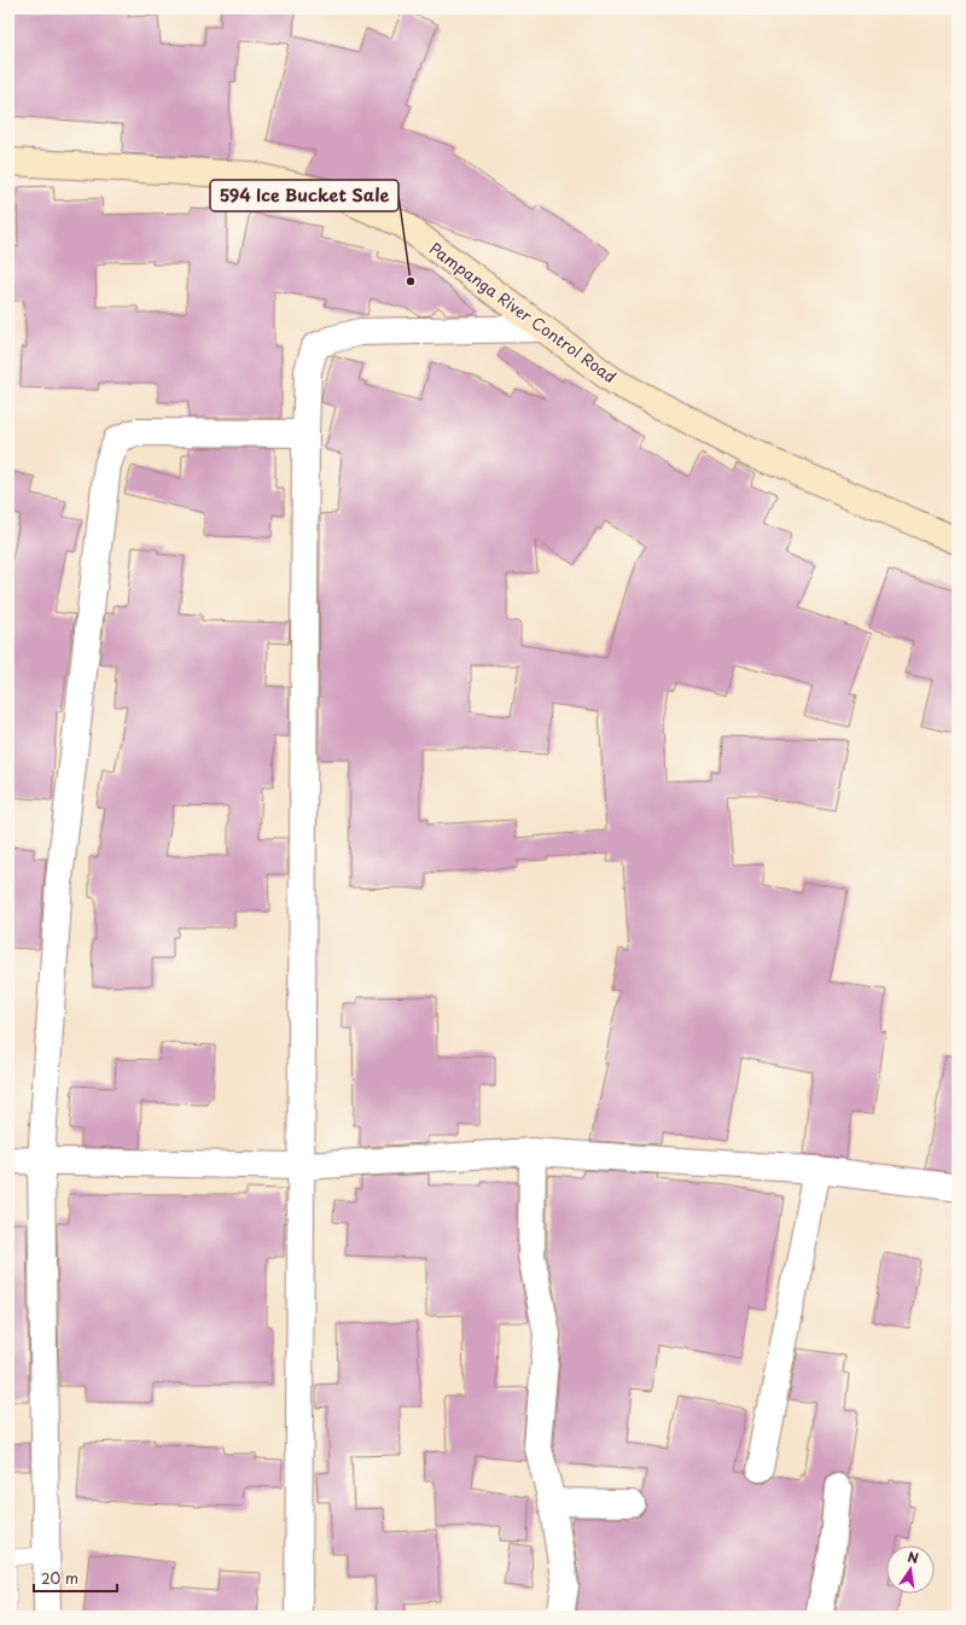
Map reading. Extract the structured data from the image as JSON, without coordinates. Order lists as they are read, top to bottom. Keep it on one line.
{"streets":{"main road":["Pampanga River Control Road"]},"places":["594 Ice Bucket Sale"],"scale_bar":"20 m","north":"top"}
